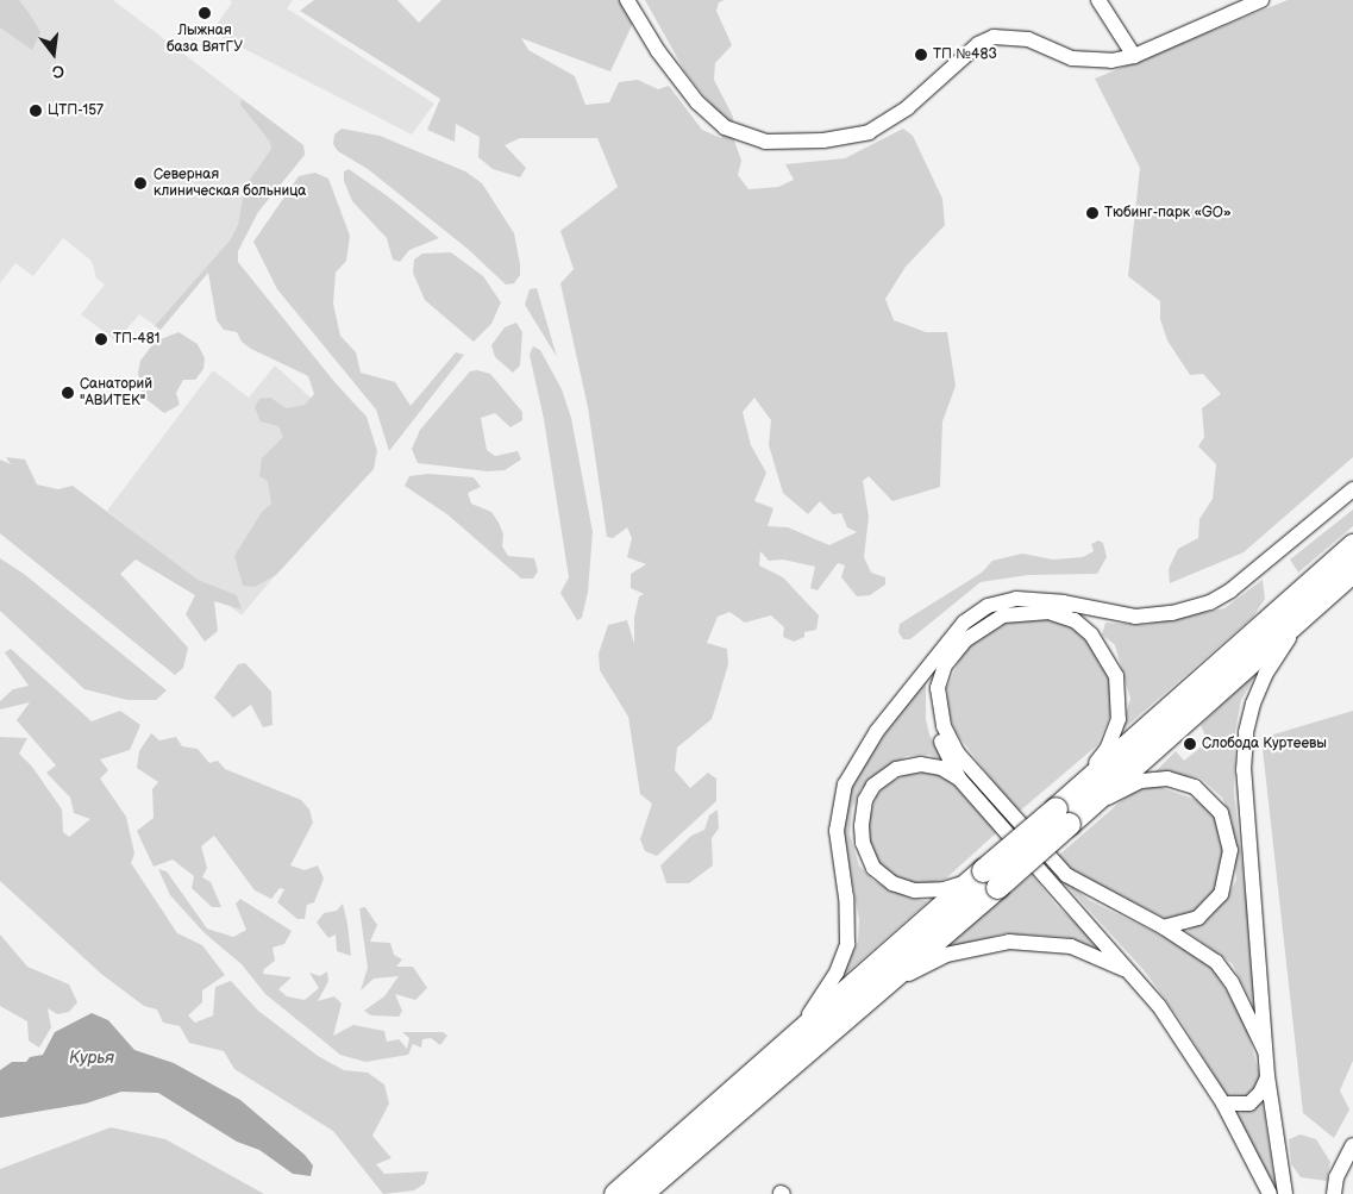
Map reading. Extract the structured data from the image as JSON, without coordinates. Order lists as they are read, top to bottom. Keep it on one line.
{"water":["Курья"],"places":["Лыжная база ВятГУ","ТП №483","ЦТП-157","Северная клиническая больница","Тюбинг-парк «GO»","ТП-481","Санаторий \"АВИТЕК\"","Слобода Куртеевы"],"north":"bottom"}
